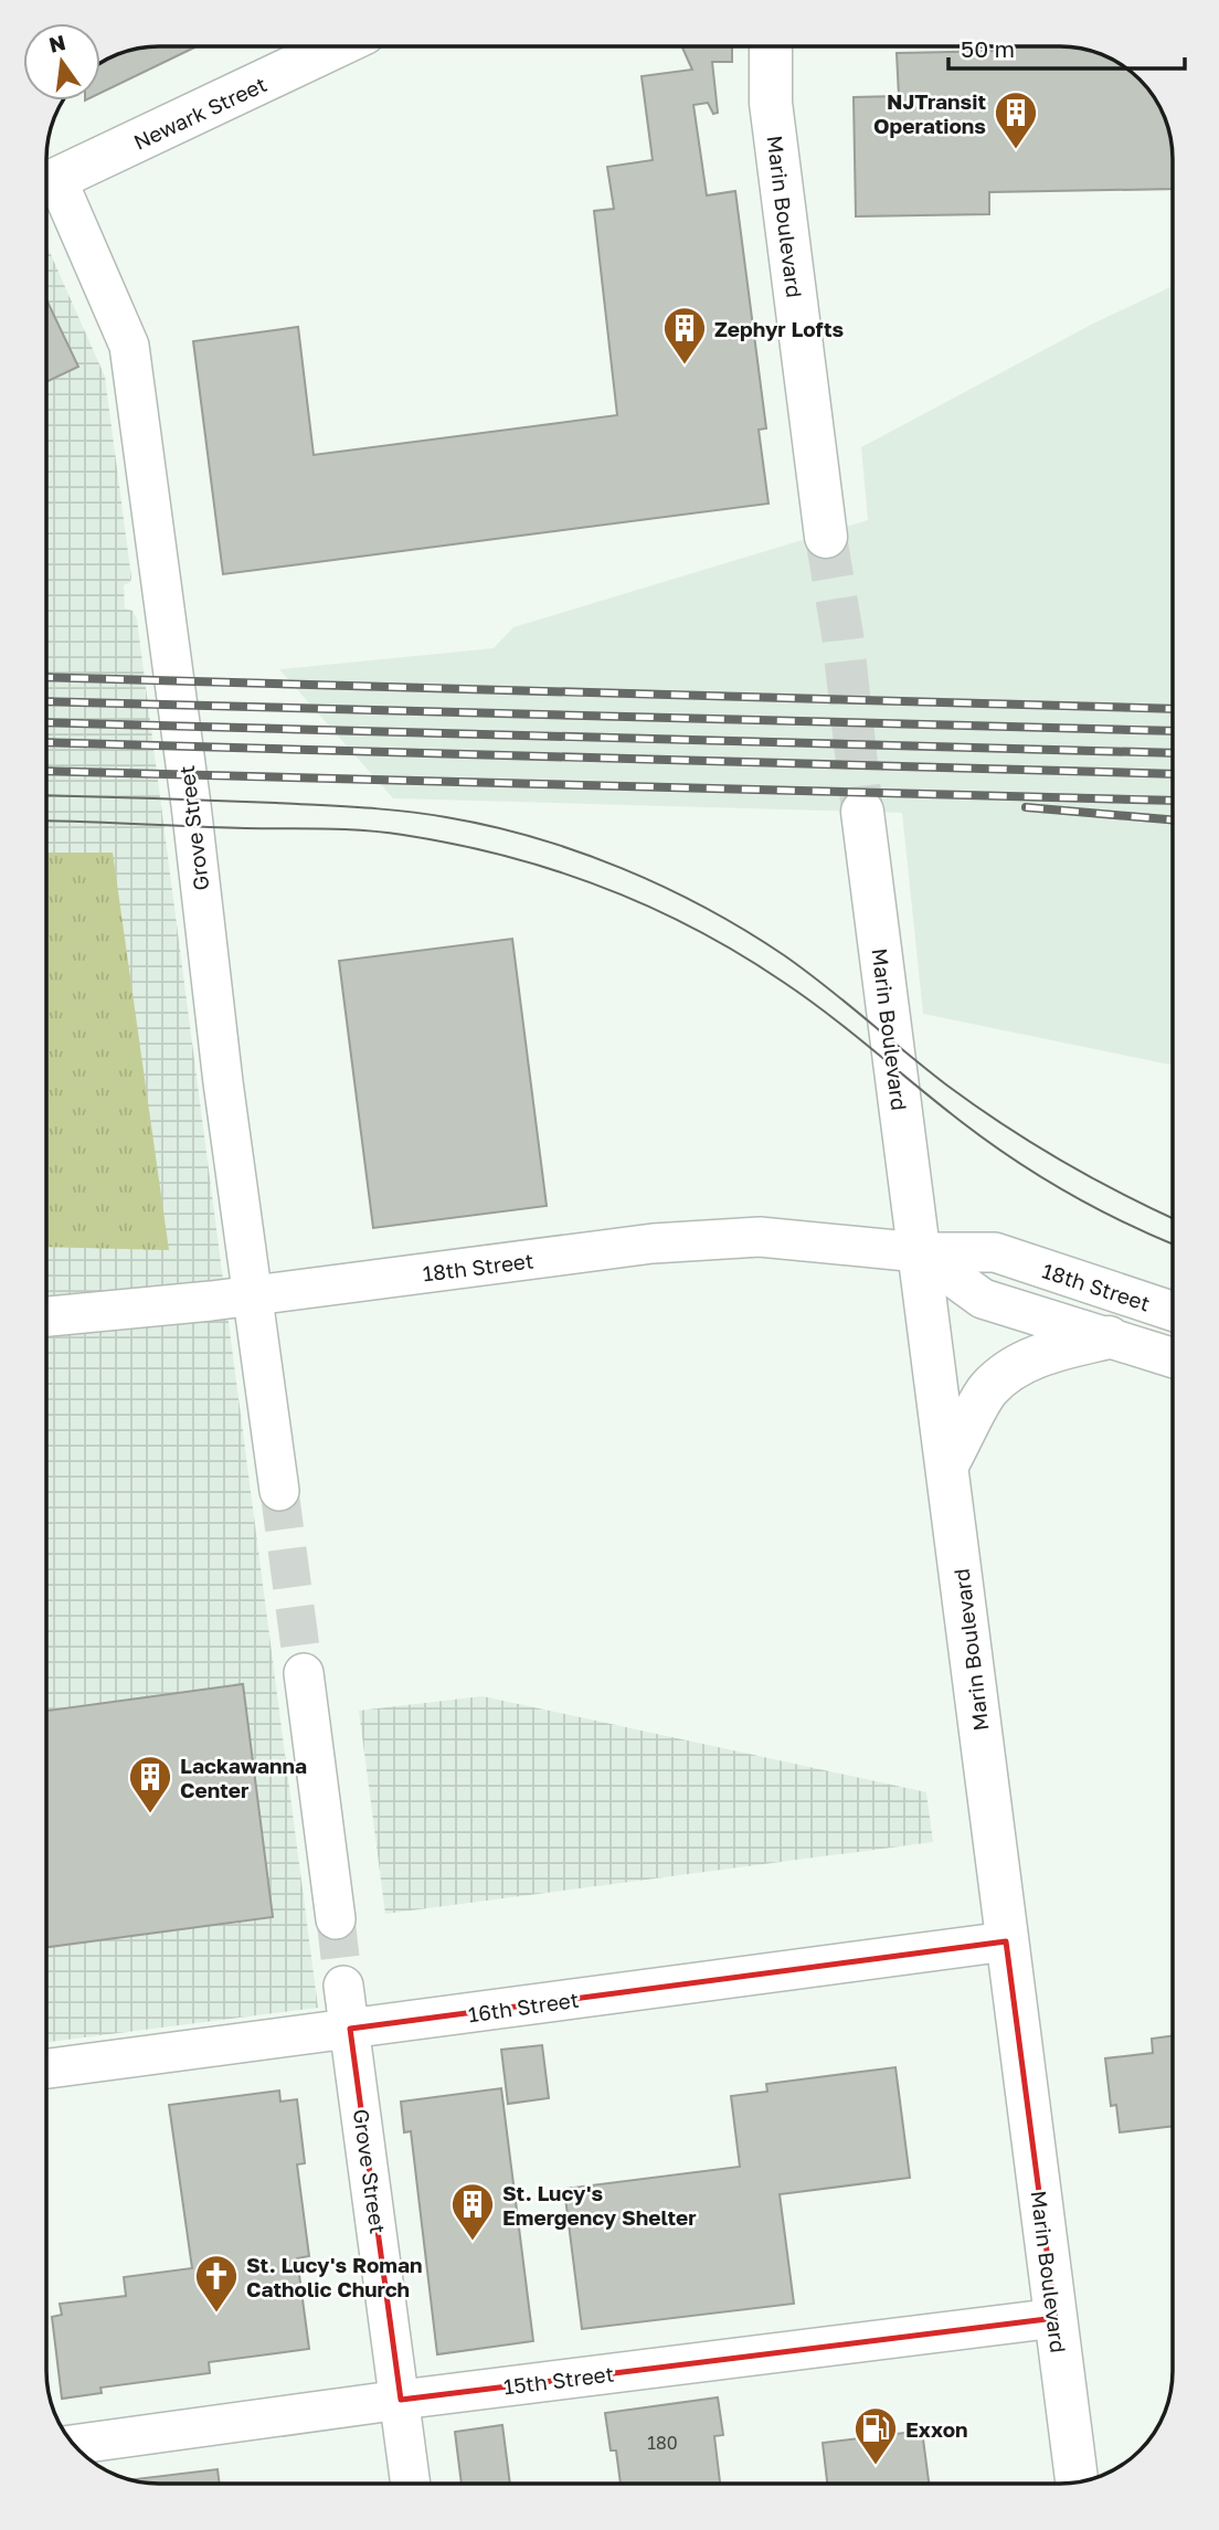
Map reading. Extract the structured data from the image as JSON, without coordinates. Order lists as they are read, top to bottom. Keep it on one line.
{"streets":{"main road":["Newark Street","Marin Boulevard"],"street":["Grove Street","18th Street","16th Street","15th Street"]},"crossings":[["Marin Boulevard","18th Street"],["Marin Boulevard","16th Street"],["Marin Boulevard","15th Street"],["Grove Street","18th Street"],["Grove Street","16th Street"],["Grove Street","15th Street"]],"places":{"building":["NJTransit Operations","Zephyr Lofts","Lackawanna Center","St. Lucy's Emergency Shelter"],"church":["St. Lucy's Roman Catholic Church"],"fuel station":["Exxon"]},"house_numbers":["180"],"scale_bar":"50 m","north":"top"}
